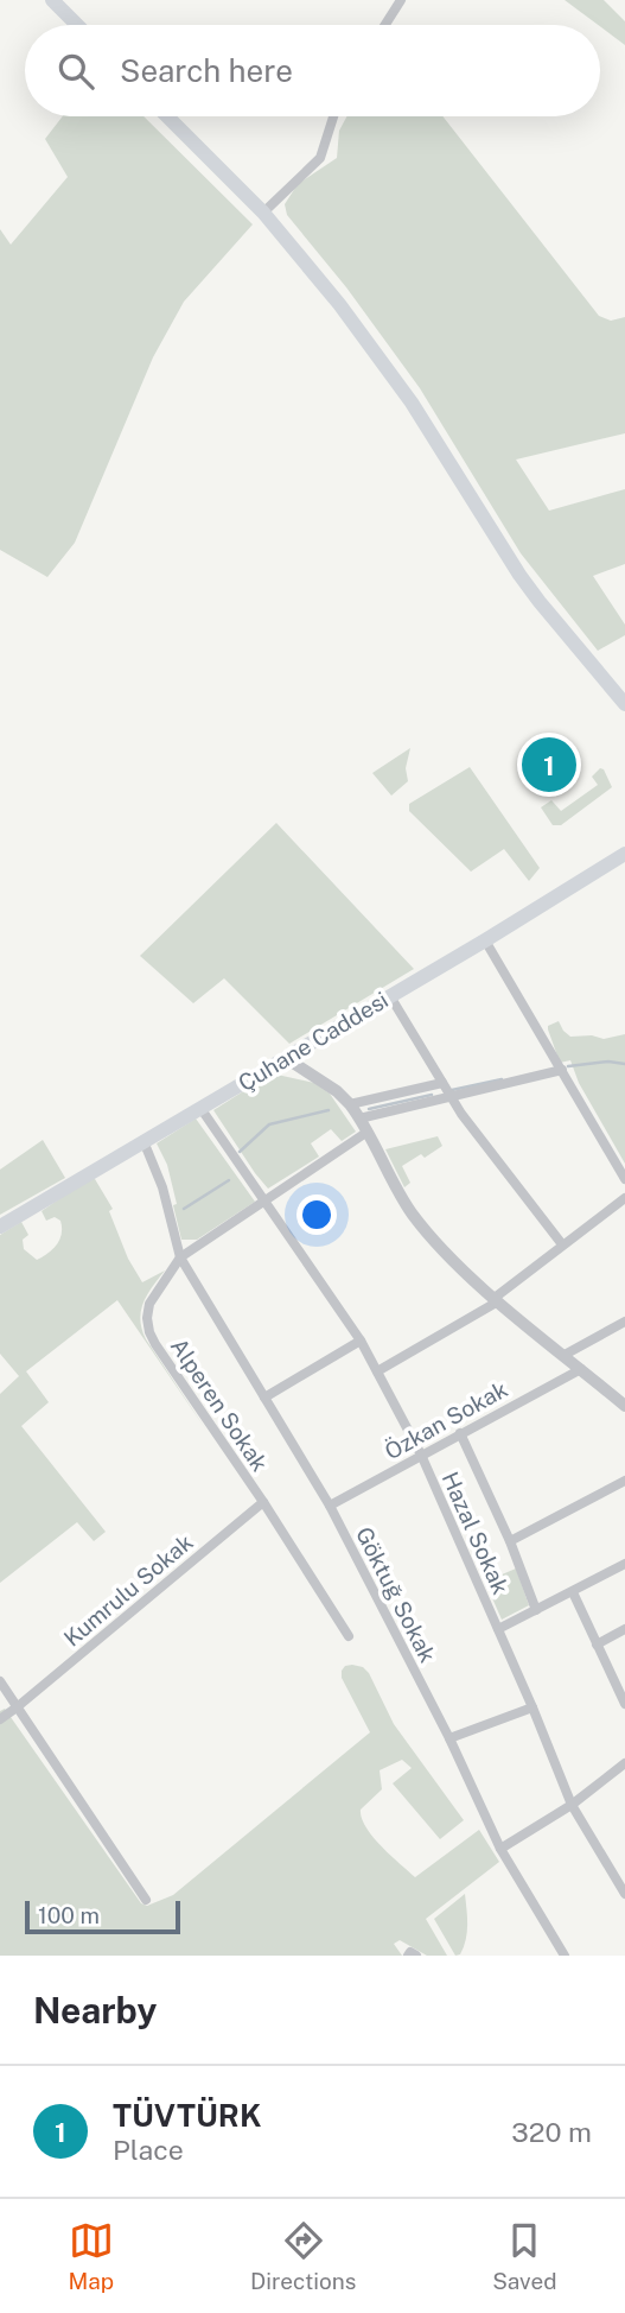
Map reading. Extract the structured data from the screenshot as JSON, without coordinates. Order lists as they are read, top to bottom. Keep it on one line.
{"streets":{"main road":["Çuhane Caddesi"],"street":["Alperen Sokak","Özkan Sokak","Hazal Sokak","Kumrulu Sokak","Göktuğ Sokak"]},"crossings":[["Çuhane Caddesi","Hazal Sokak"],["Alperen Sokak","Kumrulu Sokak"],["Alperen Sokak","Göktuğ Sokak"],["Özkan Sokak","Hazal Sokak"],["Özkan Sokak","Göktuğ Sokak"]],"scale_bar":"100 m","page":{"search":"Search here","pins":"1","scale":"100 m","heading":"Nearby","list":[{"mark":"1","name":"TÜVTÜRK","note":"Place","value":"320 m"}],"nav":["Map","Directions","Saved"]}}
